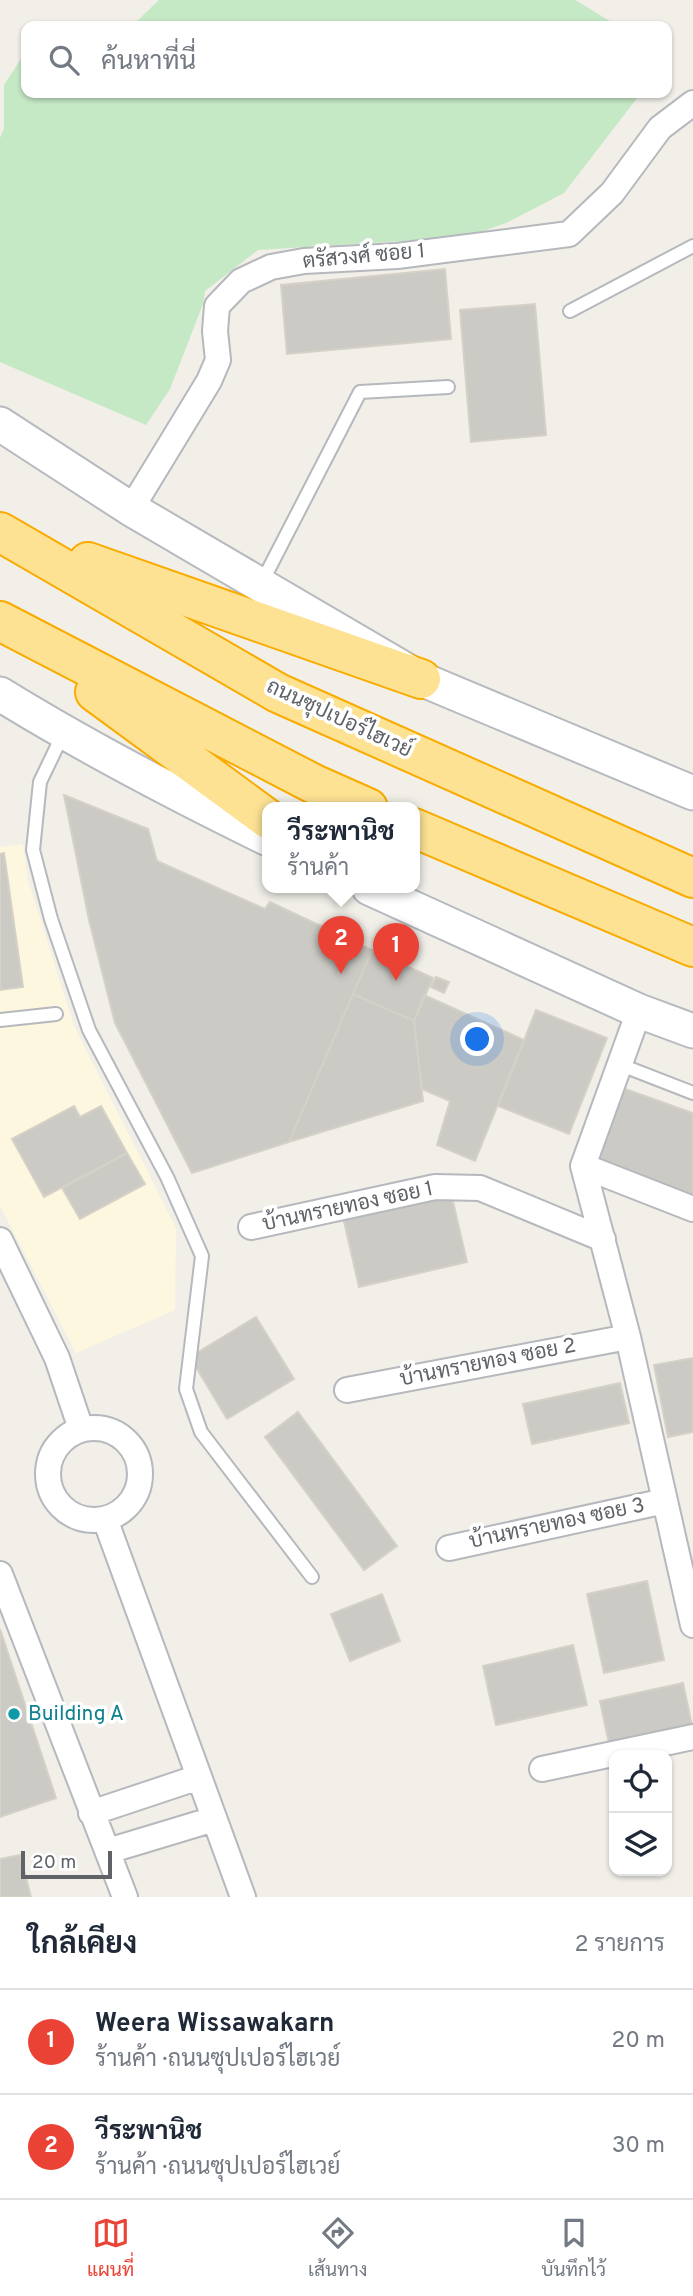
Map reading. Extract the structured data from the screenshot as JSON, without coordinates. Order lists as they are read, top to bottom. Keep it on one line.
{"streets":{"highway":["ถนนซุปเปอร์ไฮเวย์"],"street":["ตรัสวงศ์ ซอย 1","บ้านทรายทอง ซอย 1","บ้านทรายทอง ซอย 2","บ้านทรายทอง ซอย 3"]},"places":["Building A"],"scale_bar":"20 m","page":{"search":"ค้นหาที่นี่","popup":["วีระพานิช","ร้านค้า"],"pins":["2","1"],"scale":"20 m","heading":["ใกล้เคียง","2 รายการ"],"list":[{"mark":"1","name":"Weera Wissawakarn","note":"ร้านค้า · ถนนซุปเปอร์ไฮเวย์","value":"20 m"},{"mark":"2","name":"วีระพานิช","note":"ร้านค้า · ถนนซุปเปอร์ไฮเวย์","value":"30 m"}],"nav":["แผนที่","เส้นทาง","บันทึกไว้"]}}
